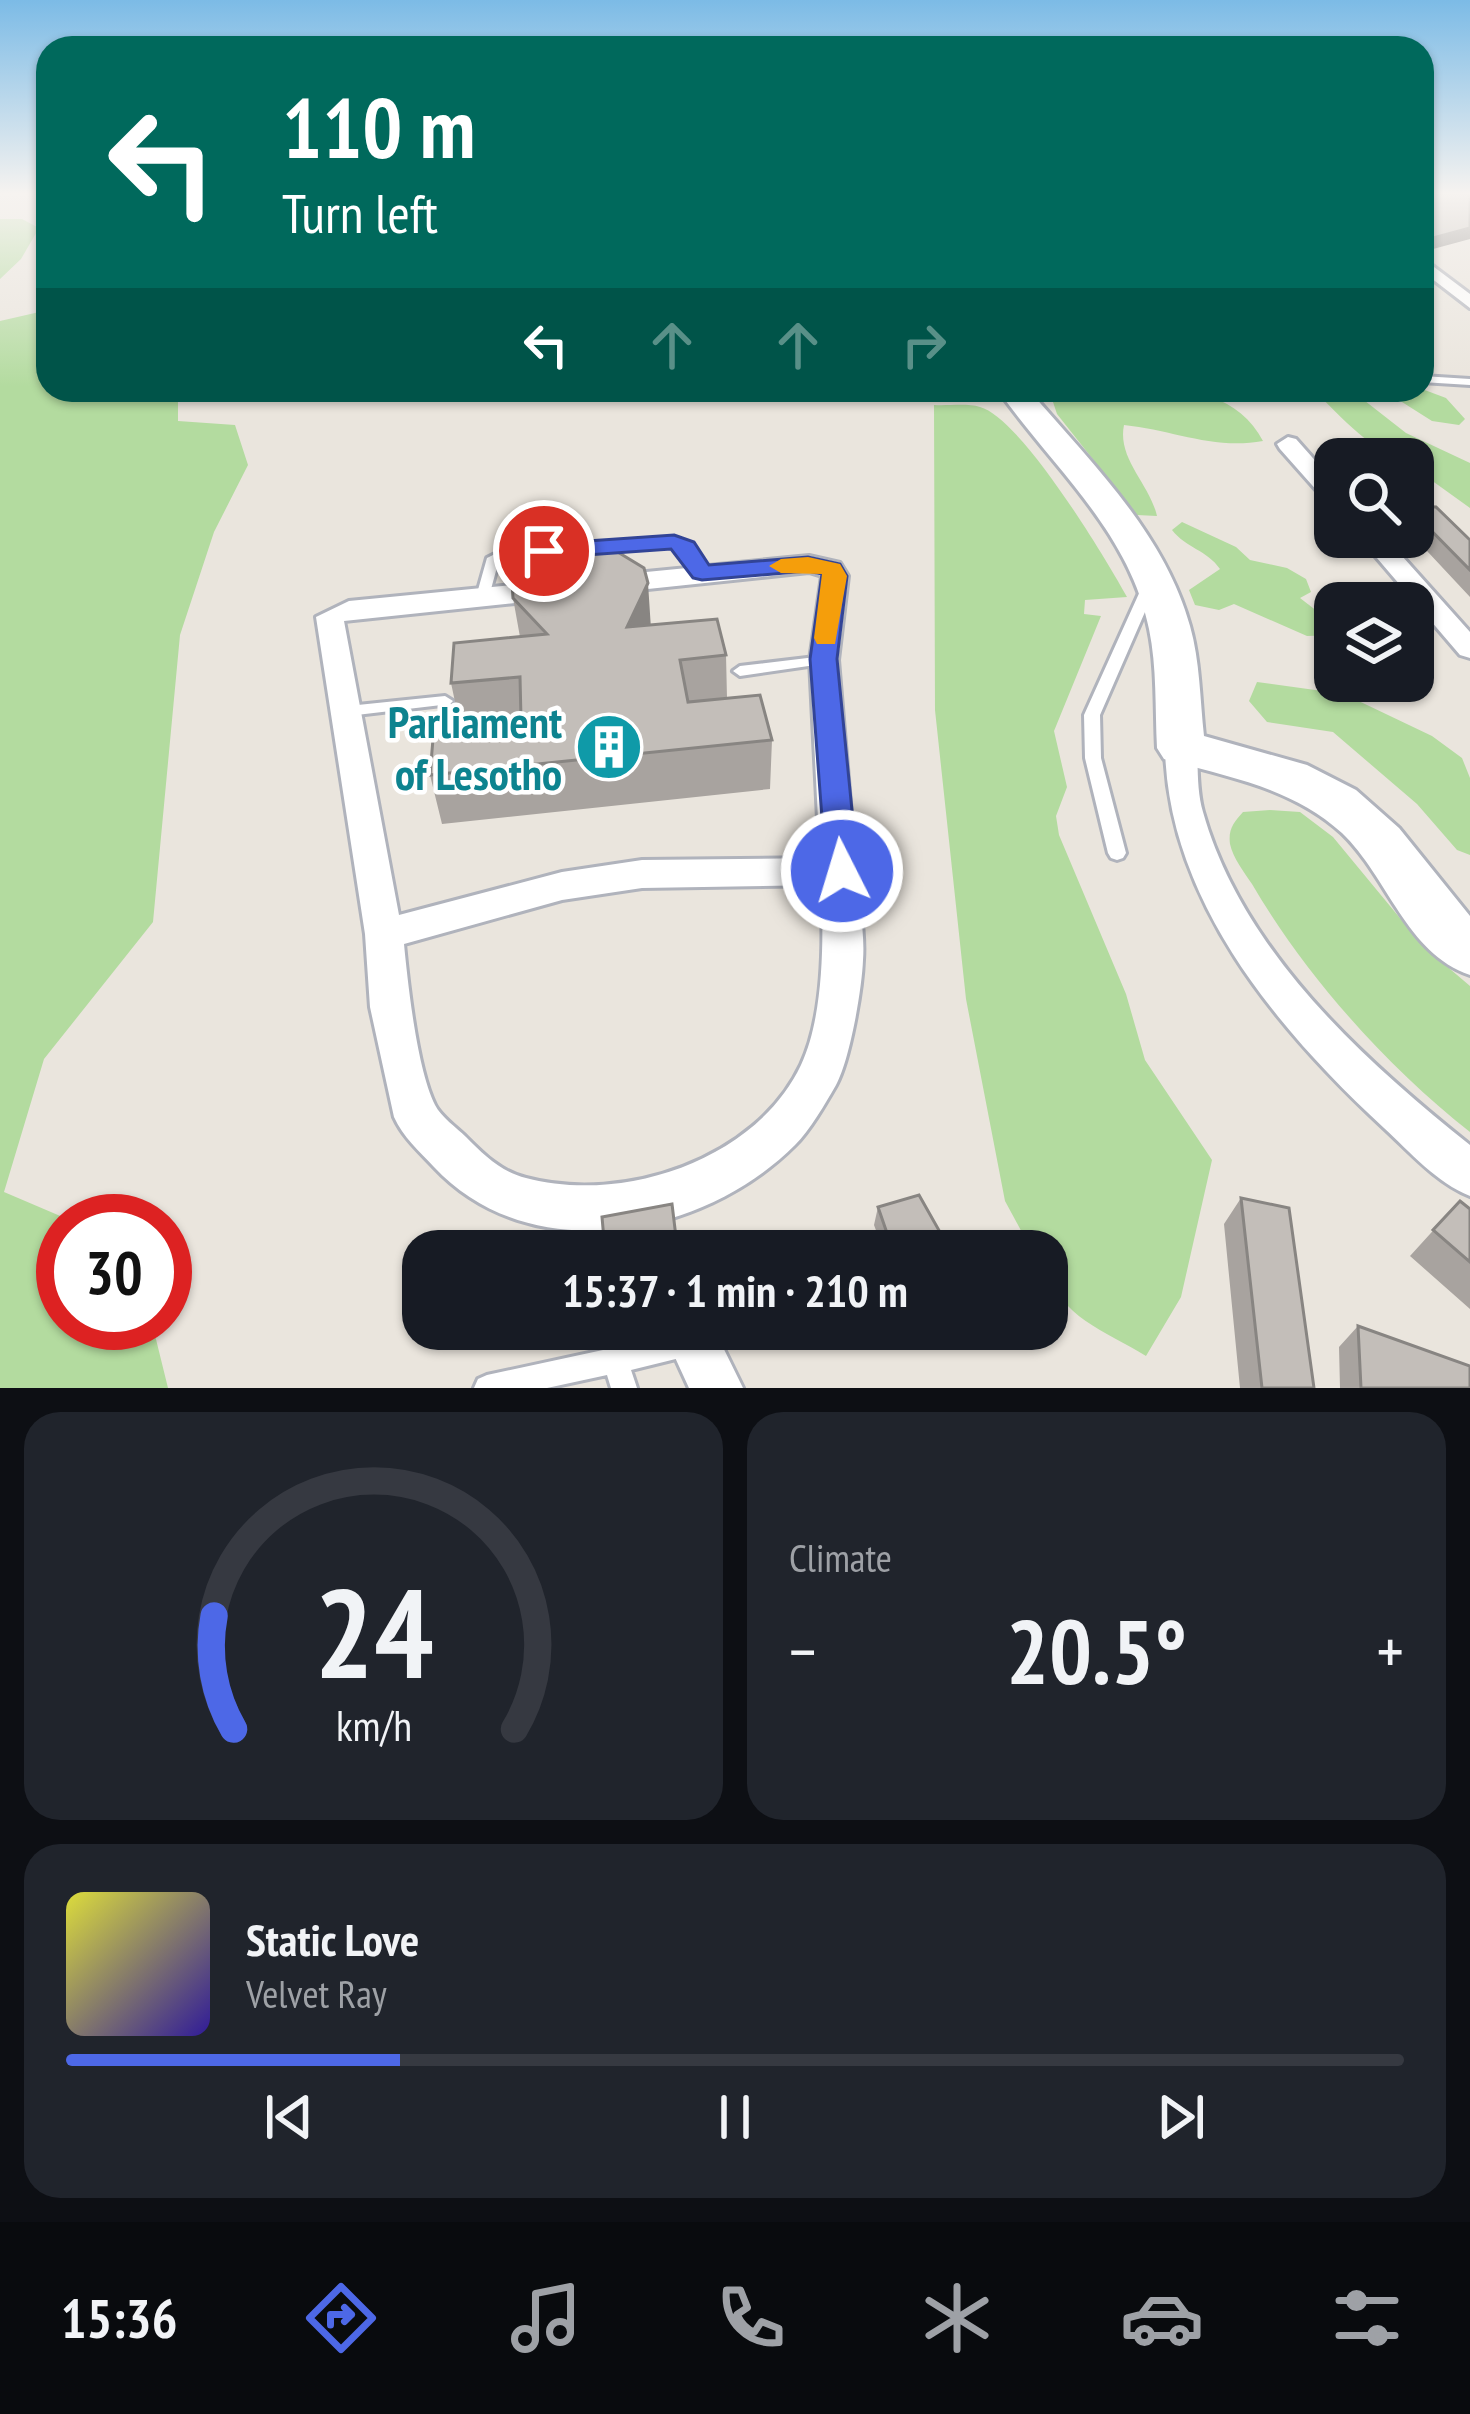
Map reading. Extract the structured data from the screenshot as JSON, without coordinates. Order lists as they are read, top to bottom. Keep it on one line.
{"places":{"building":["Parliament of Lesotho"]},"page":{"turn":["110 m","Turn left"],"limit":"30","trip":"15:37 · 1 min · 210 m","tile":"Climate","heat":["−","20.5°","+"],"song":["Static Love","Velvet Ray"],"tabs":"15:36","gauge":["24","km/h"]}}
